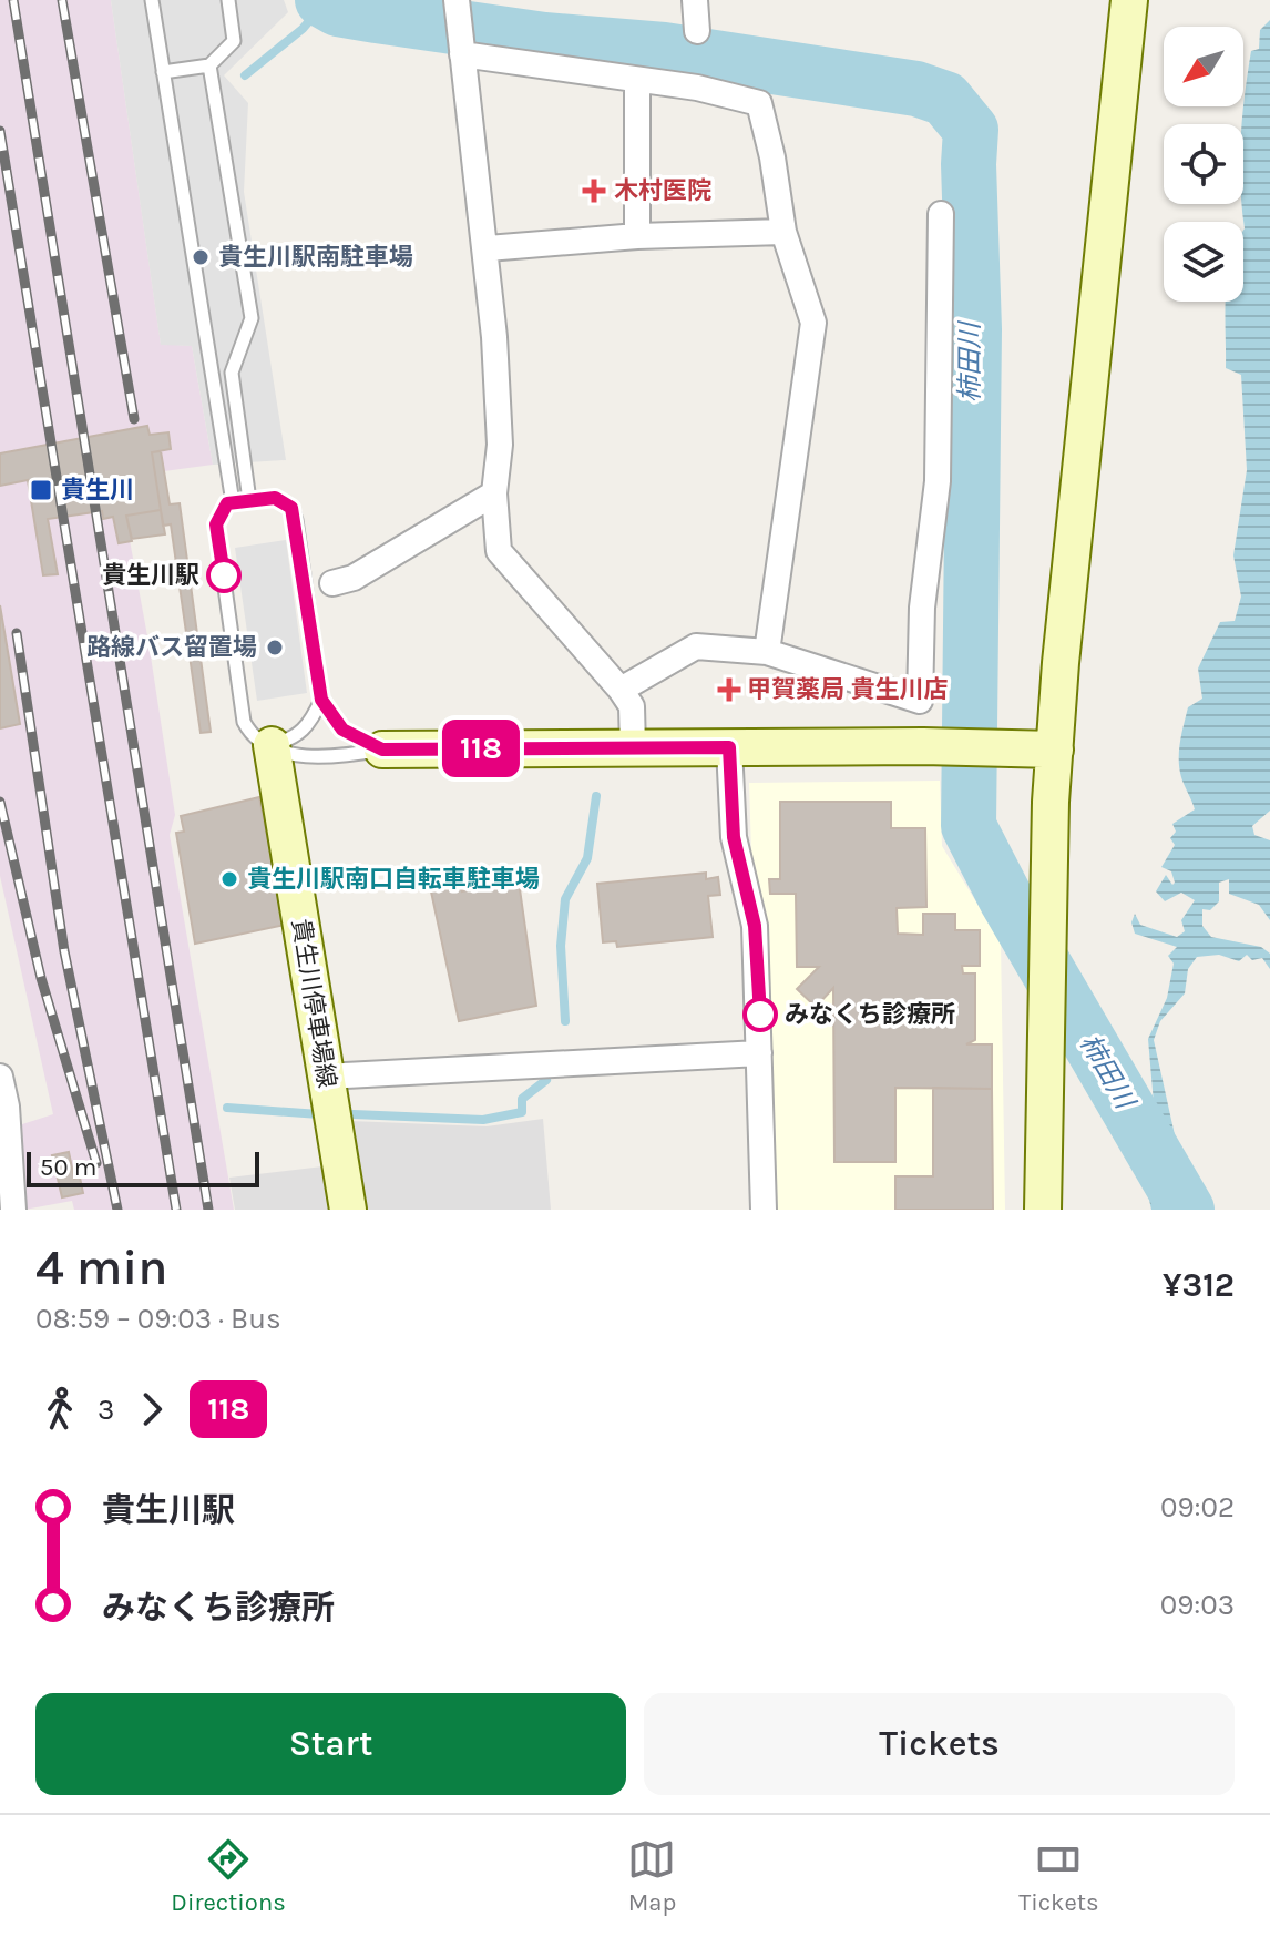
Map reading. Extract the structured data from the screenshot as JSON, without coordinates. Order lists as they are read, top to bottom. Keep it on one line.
{"streets":{"street":["貴生川停車場線"]},"water":["柿田川"],"places":{"health":["木村医院","甲賀薬局 貴生川店"],"other":["貴生川駅南駐車場","貴生川駅","路線バス留置場","貴生川駅南口自転車駐車場","みなくち診療所"],"transit":["貴生川"]},"lines":["bus line 118"],"scale_bar":"50 m","north":"bottom left","page":{"on_map":"118","scale":"50 m","heading":["4 min","08:59 – 09:03 · Bus","¥312"],"legs":["3","118"],"list":[{"name":"貴生川駅","value":"09:02"},{"name":"みなくち診療所","value":"09:03"}],"buttons":["Start","Tickets"],"tabs":["Directions","Map","Tickets"]}}
